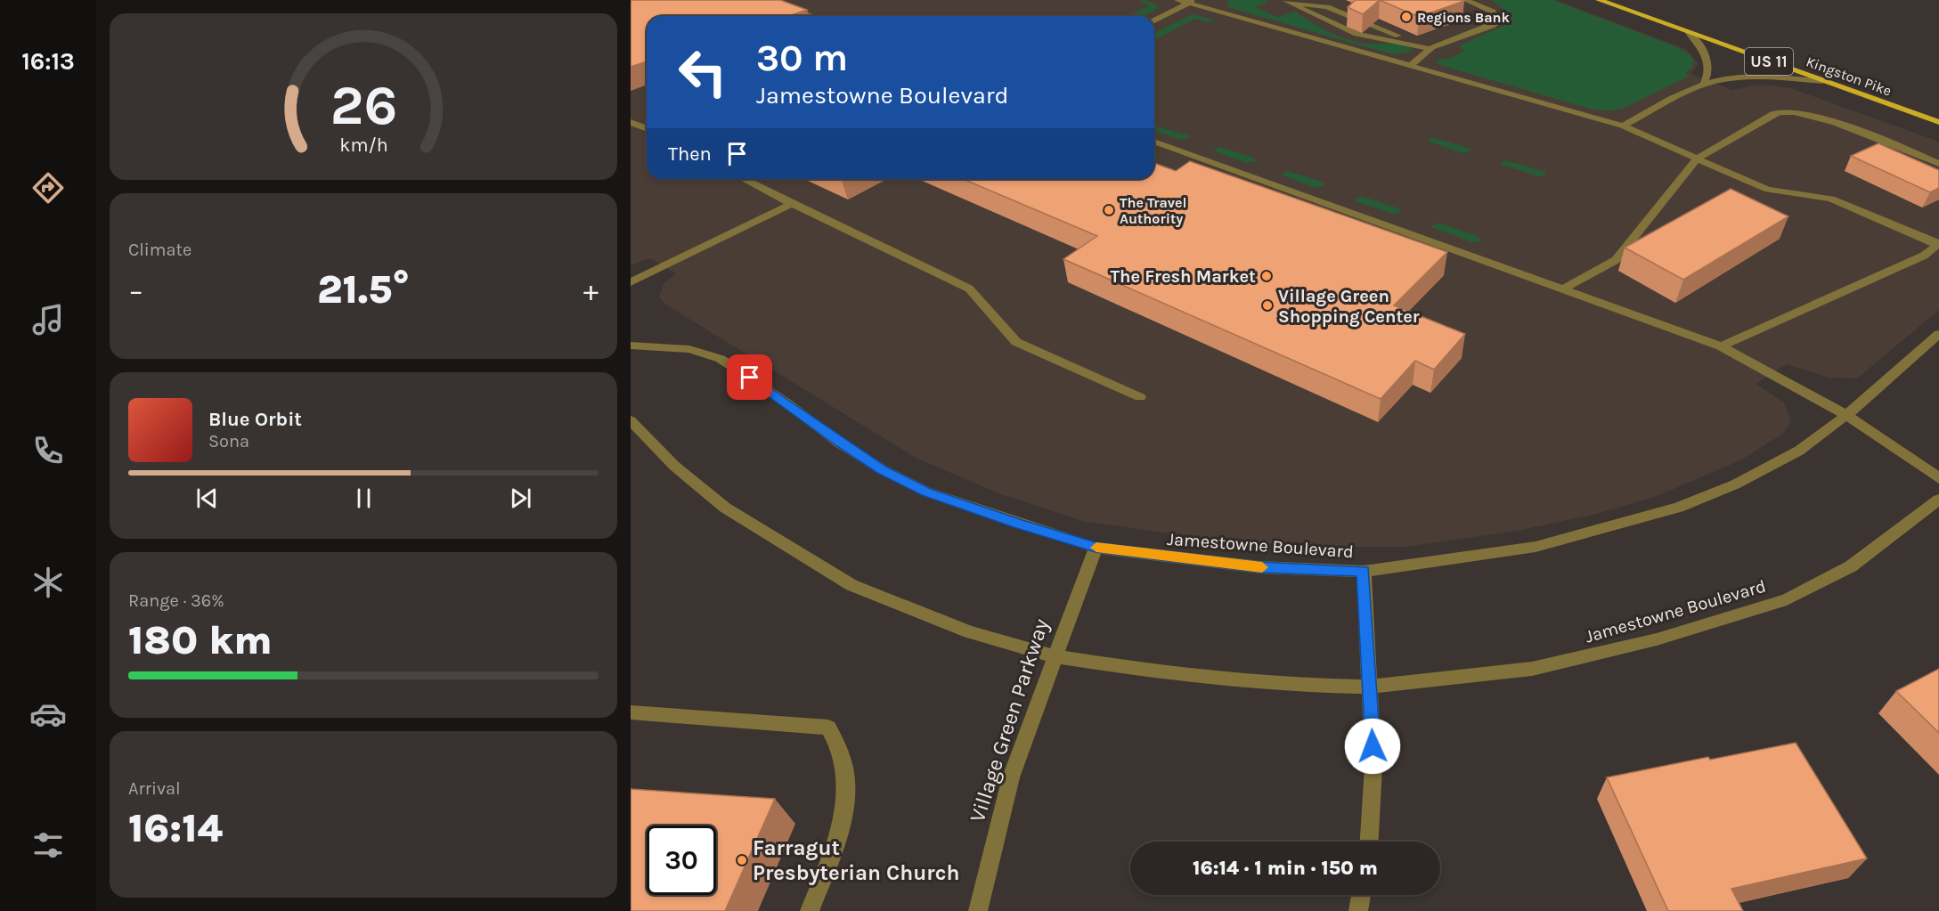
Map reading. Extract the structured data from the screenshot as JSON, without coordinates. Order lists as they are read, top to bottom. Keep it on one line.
{"streets":{"main road":["US 11","Kingston Pike"],"street":["Jamestowne Boulevard","Village Green Parkway"]},"crossings":[["Jamestowne Boulevard","Village Green Parkway"]],"places":["Regions Bank","The Travel Authority","The Fresh Market","Village Green Shopping Center","Farragut Presbyterian Church"],"page":{"tabs":"16:13","turn":["30 m","Jamestowne Boulevard"],"then":"Then","tile":["Climate",["Range · 36%","180 km"],["Arrival","16:14"]],"heat":["−","21.5°","+"],"song":["Blue Orbit","Sona"],"limit":"30","trip":"16:14 · 1 min · 150 m","gauge":["26","km/h"]}}
